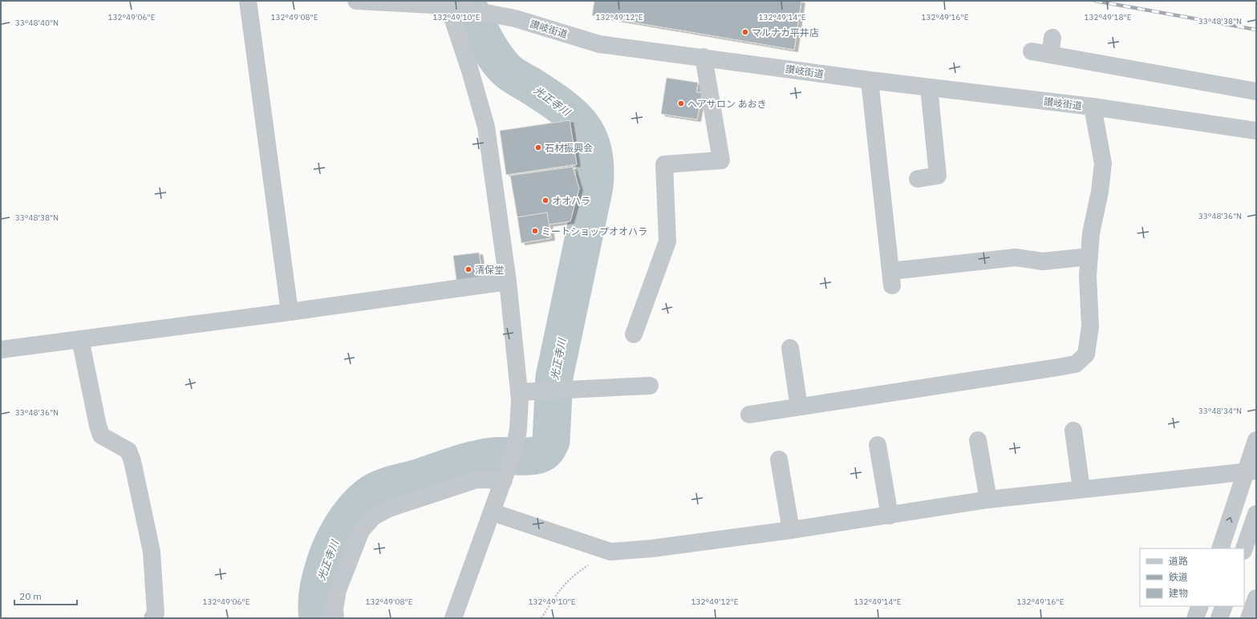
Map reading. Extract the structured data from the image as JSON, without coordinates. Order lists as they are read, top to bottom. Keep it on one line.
{"streets":{"street":["讃岐街道"]},"water":["光正寺川"],"places":["マルナカ平井店","ヘアサロン あおき","石材振興会","オオハラ","ミートショップオオハラ","清保堂"],"legend":["道路","鉄道","建物"],"scale_bar":"20 m","coordinates":["132°49'06\"E","132°49'08\"E","132°49'10\"E","132°49'12\"E","132°49'14\"E","132°49'16\"E","132°49'18\"E","33°48'38\"N","33°48'40\"N","33°48'36\"N","33°48'34\"N"]}
